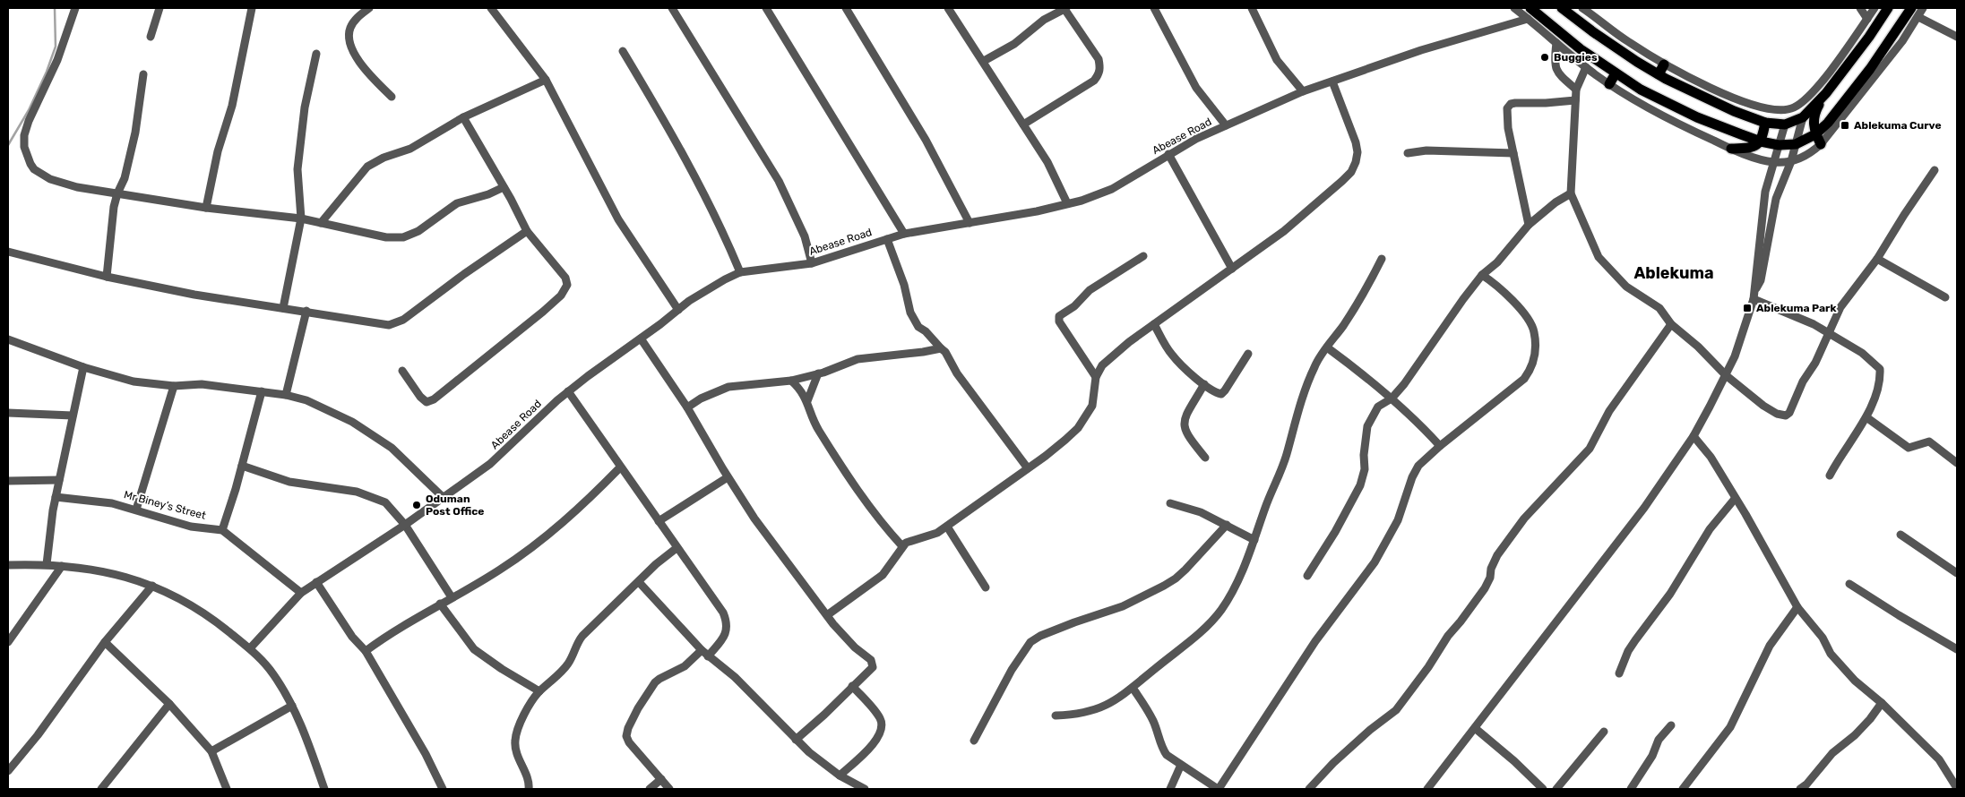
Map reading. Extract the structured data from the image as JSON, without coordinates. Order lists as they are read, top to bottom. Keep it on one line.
{"streets":{"street":["Abease Road","Mr Biney’s Street"]},"districts":["Ablekuma"],"places":{"other":["Buggies","Oduman Post Office"],"transit":["Ablekuma Curve","Ablekuma Park"]}}
